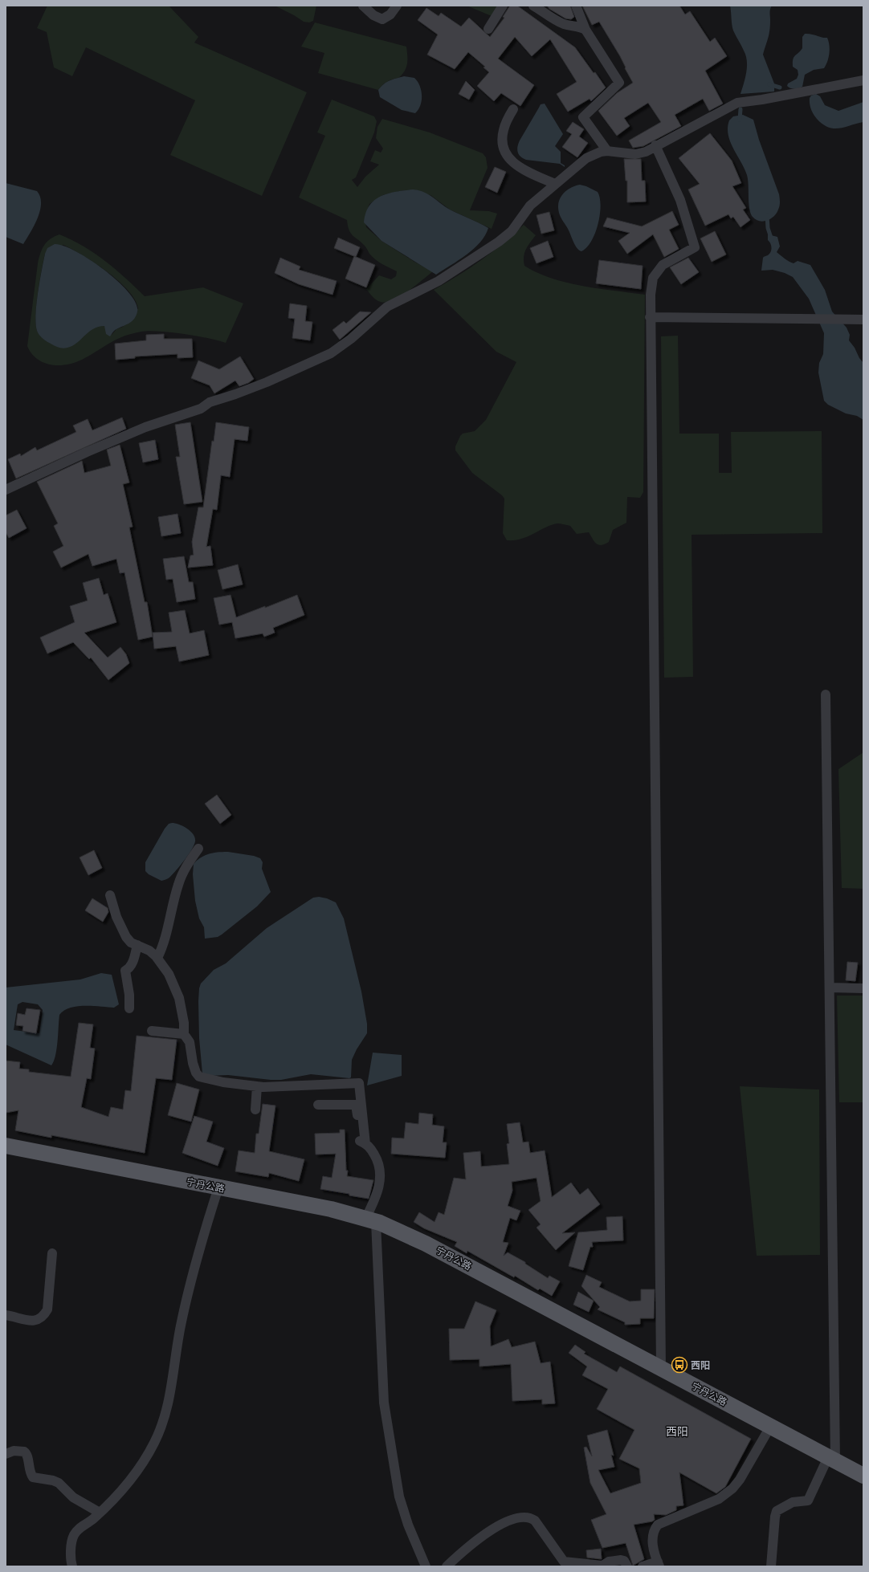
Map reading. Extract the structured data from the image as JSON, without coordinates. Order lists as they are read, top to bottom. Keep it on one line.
{"streets":{"main road":["宁丹公路"]},"districts":["西阳"],"places":{"bus stop":["西阳"]}}
